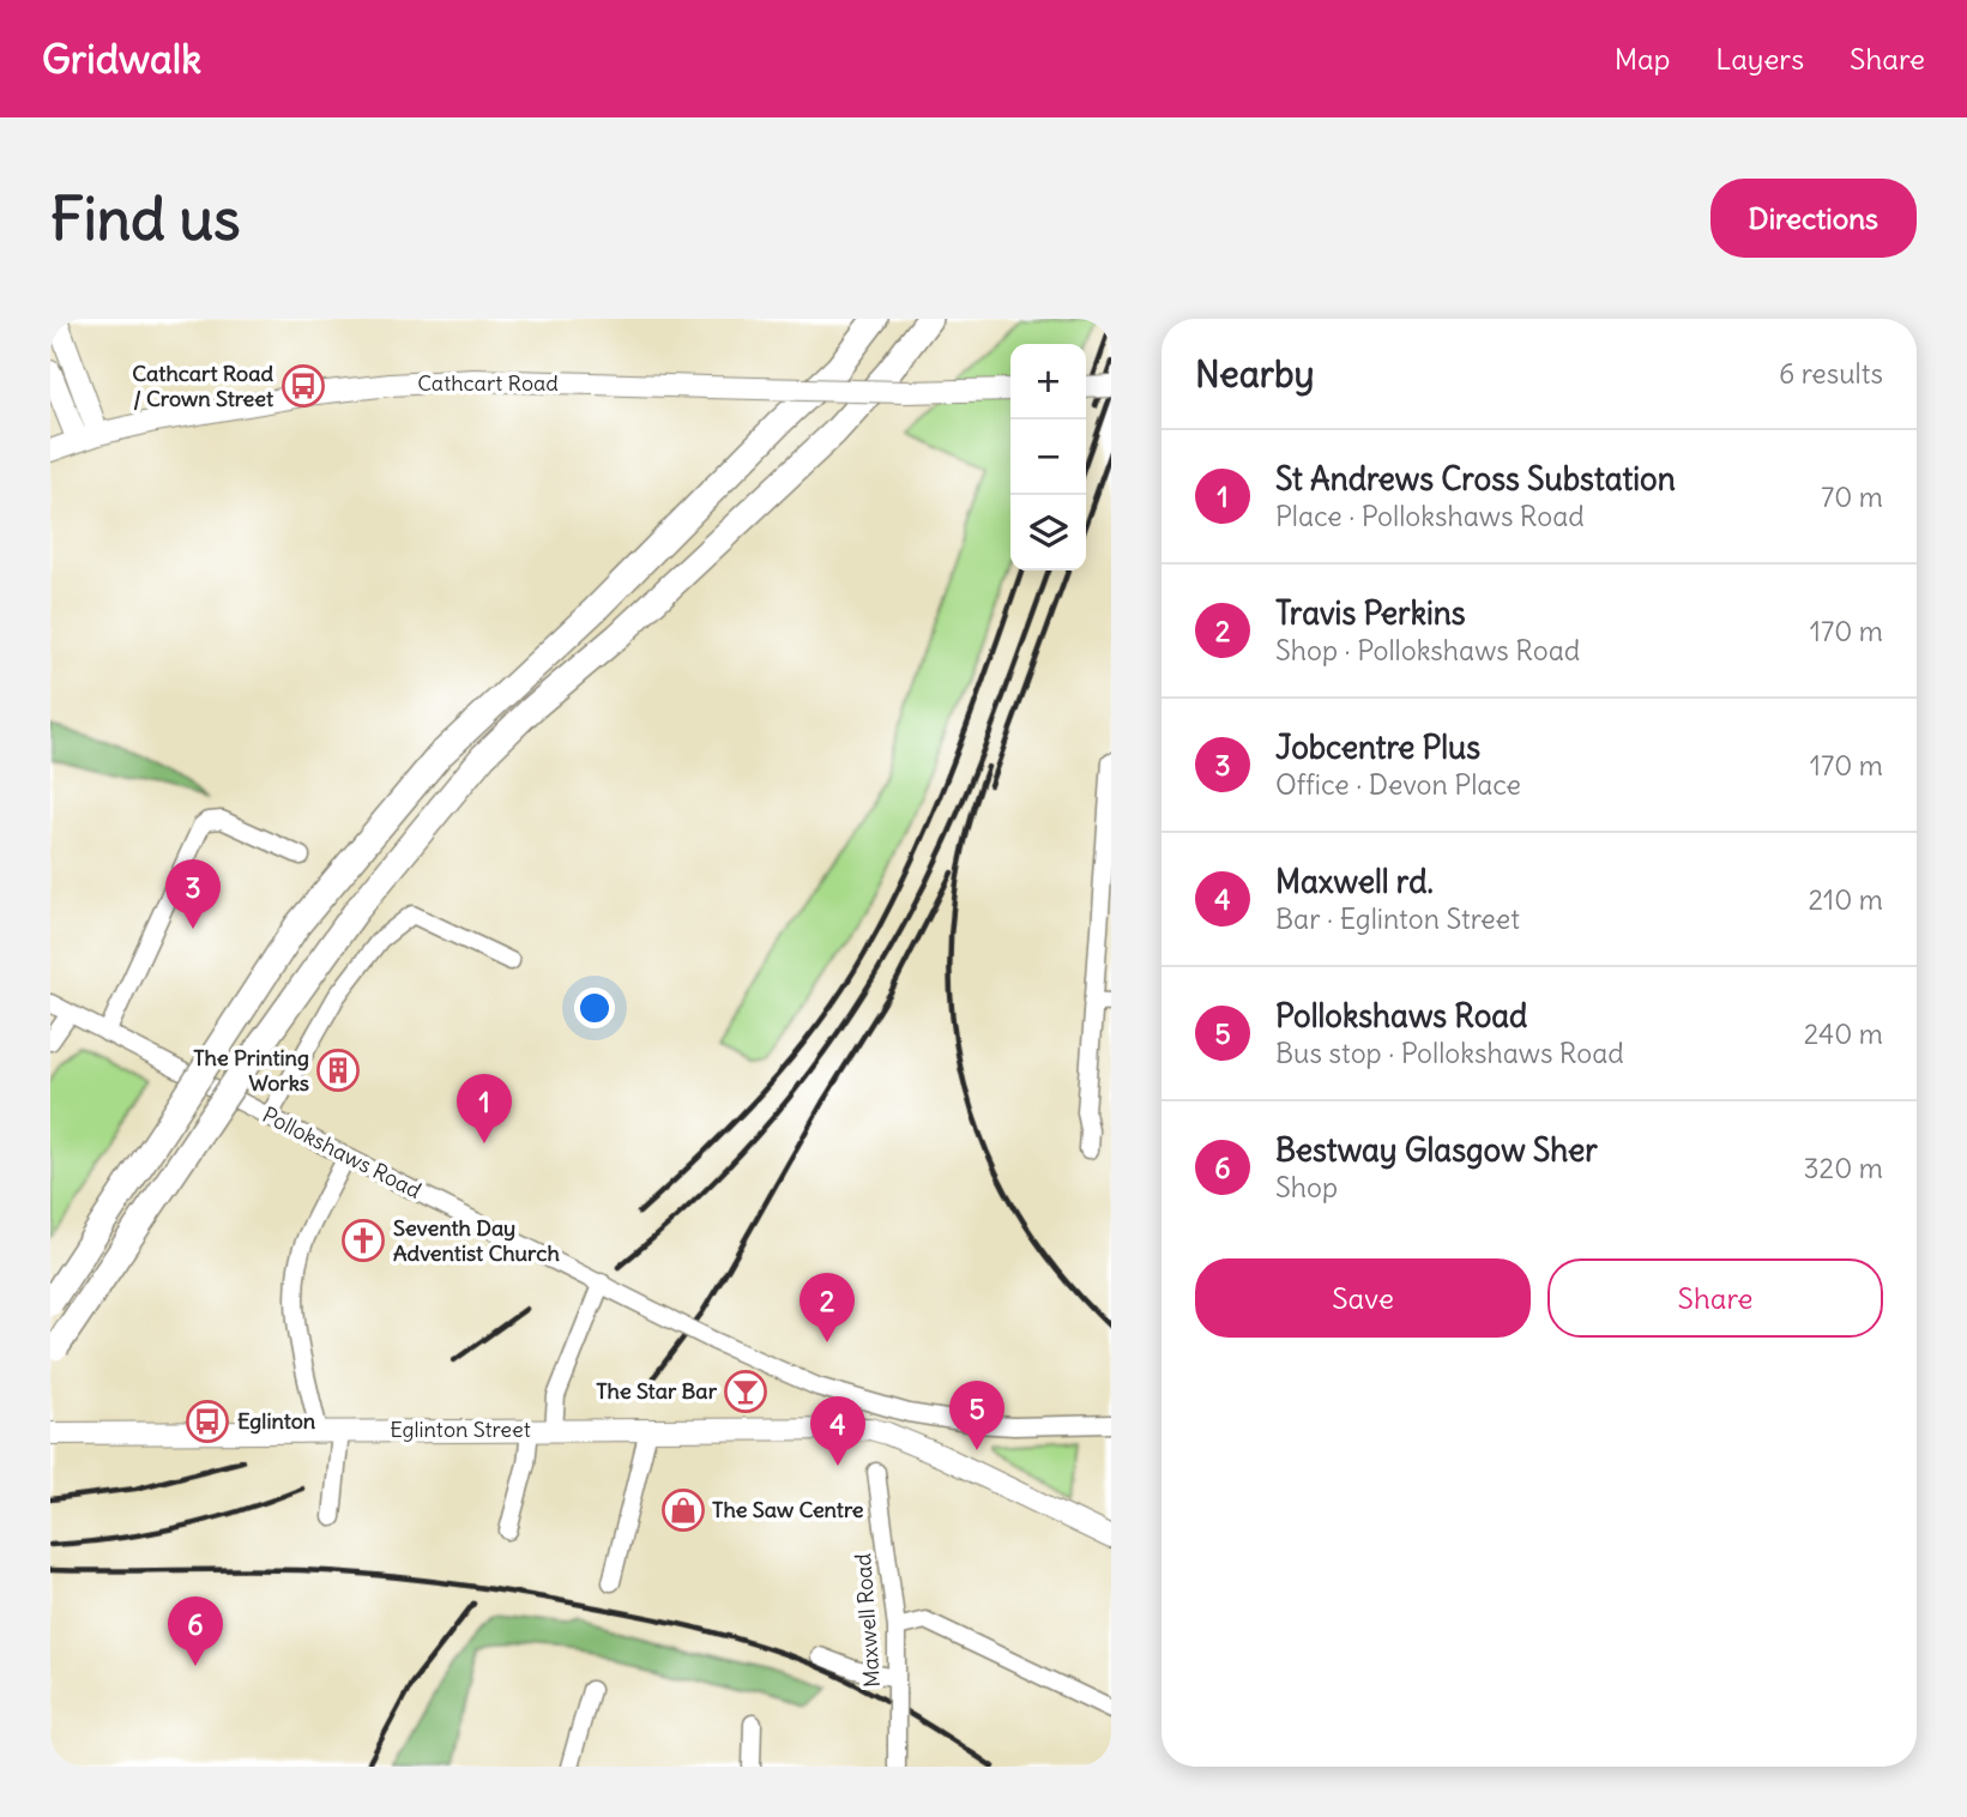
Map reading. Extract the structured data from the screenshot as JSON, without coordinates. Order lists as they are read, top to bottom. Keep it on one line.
{"streets":{"main road":["Cathcart Road","Eglinton Street"],"street":["Pollokshaws Road","Maxwell Road"]},"places":{"bus stop":["Cathcart Road / Crown Street","Eglinton"],"building":["The Printing Works"],"church":["Seventh Day Adventist Church"],"bar":["The Star Bar"],"shop":["The Saw Centre"]},"page":{"header":"Gridwalk","nav":["Map","Layers","Share"],"buttons":["Directions",["Save","Share"]],"title":"Find us","heading":["Nearby","6 results"],"map_buttons":["+","−"],"list":[{"mark":"1","name":"St Andrews Cross Substation","note":"Place · Pollokshaws Road","value":"70 m"},{"mark":"2","name":"Travis Perkins","note":"Shop · Pollokshaws Road","value":"170 m"},{"mark":"3","name":"Jobcentre Plus","note":"Office · Devon Place","value":"170 m"},{"mark":"4","name":"Maxwell rd.","note":"Bar · Eglinton Street","value":"210 m"},{"mark":"5","name":"Pollokshaws Road","note":"Bus stop · Pollokshaws Road","value":"240 m"},{"mark":"6","name":"Bestway Glasgow Sher","note":"Shop","value":"320 m"}],"pins":["3","1","2","5","4","6"]}}
